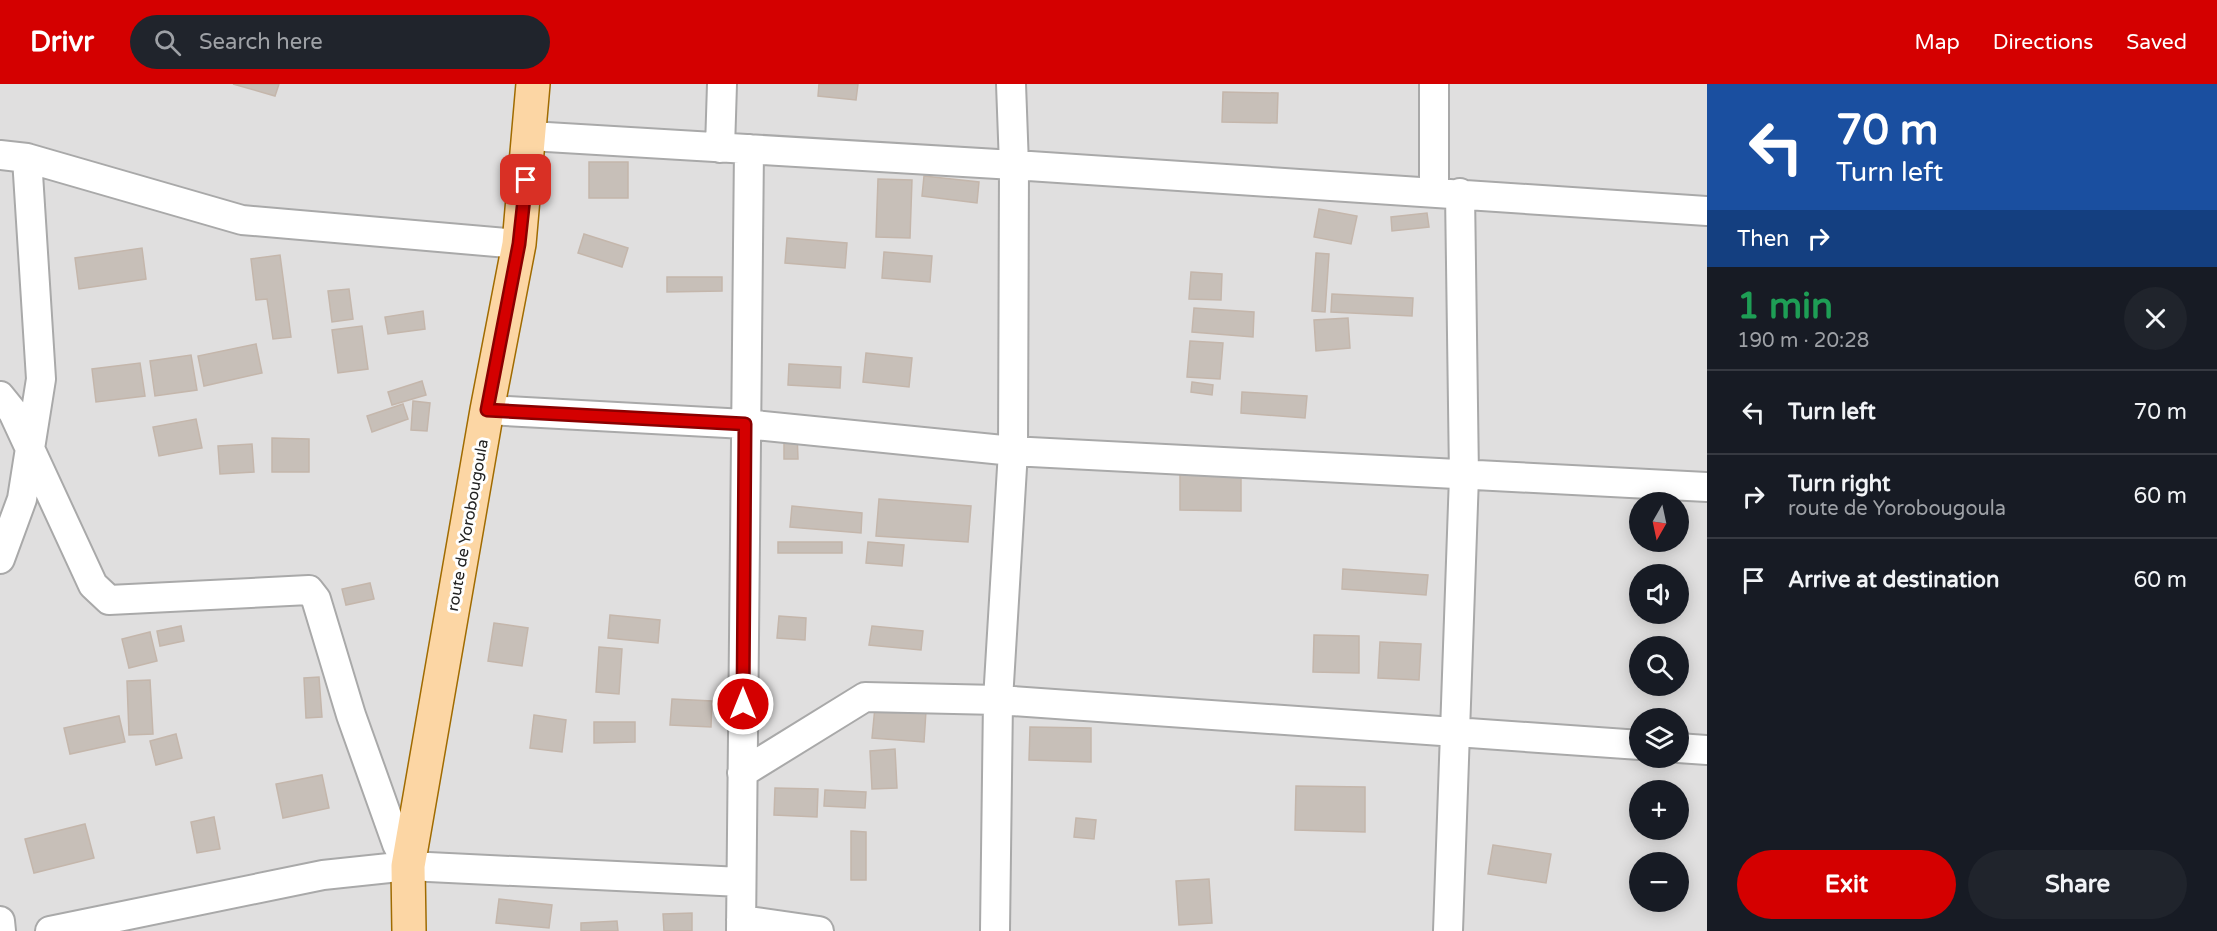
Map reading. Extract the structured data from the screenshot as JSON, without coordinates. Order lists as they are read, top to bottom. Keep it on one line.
{"streets":{"main road":["route de Yorobougoula"]},"north":"bottom","page":{"header":"Drivr","search":"Search here","nav":["Map","Directions","Saved"],"turn":["70 m","Turn left"],"then":"Then","heading":["1 min","190 m · 20:28"],"list":[{"name":"Turn left","value":"70 m"},{"name":"Turn right","note":"route de Yorobougoula","value":"60 m"},{"name":"Arrive at destination","value":"60 m"}],"map_buttons":["+","−"],"buttons":["Exit","Share"]}}
